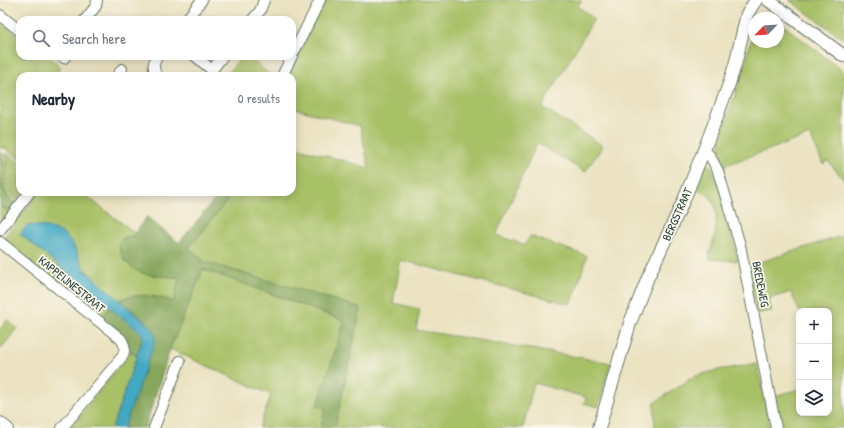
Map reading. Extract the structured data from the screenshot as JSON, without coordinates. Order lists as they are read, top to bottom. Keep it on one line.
{"streets":{"street":["BERGSTRAAT","KAPPEIJNESTRAAT","BREDEWEG"]},"crossings":[["BERGSTRAAT","BREDEWEG"]],"north":"bottom left","page":{"search":"Search here","heading":["Nearby","0 results"],"map_buttons":["+","−"]}}
